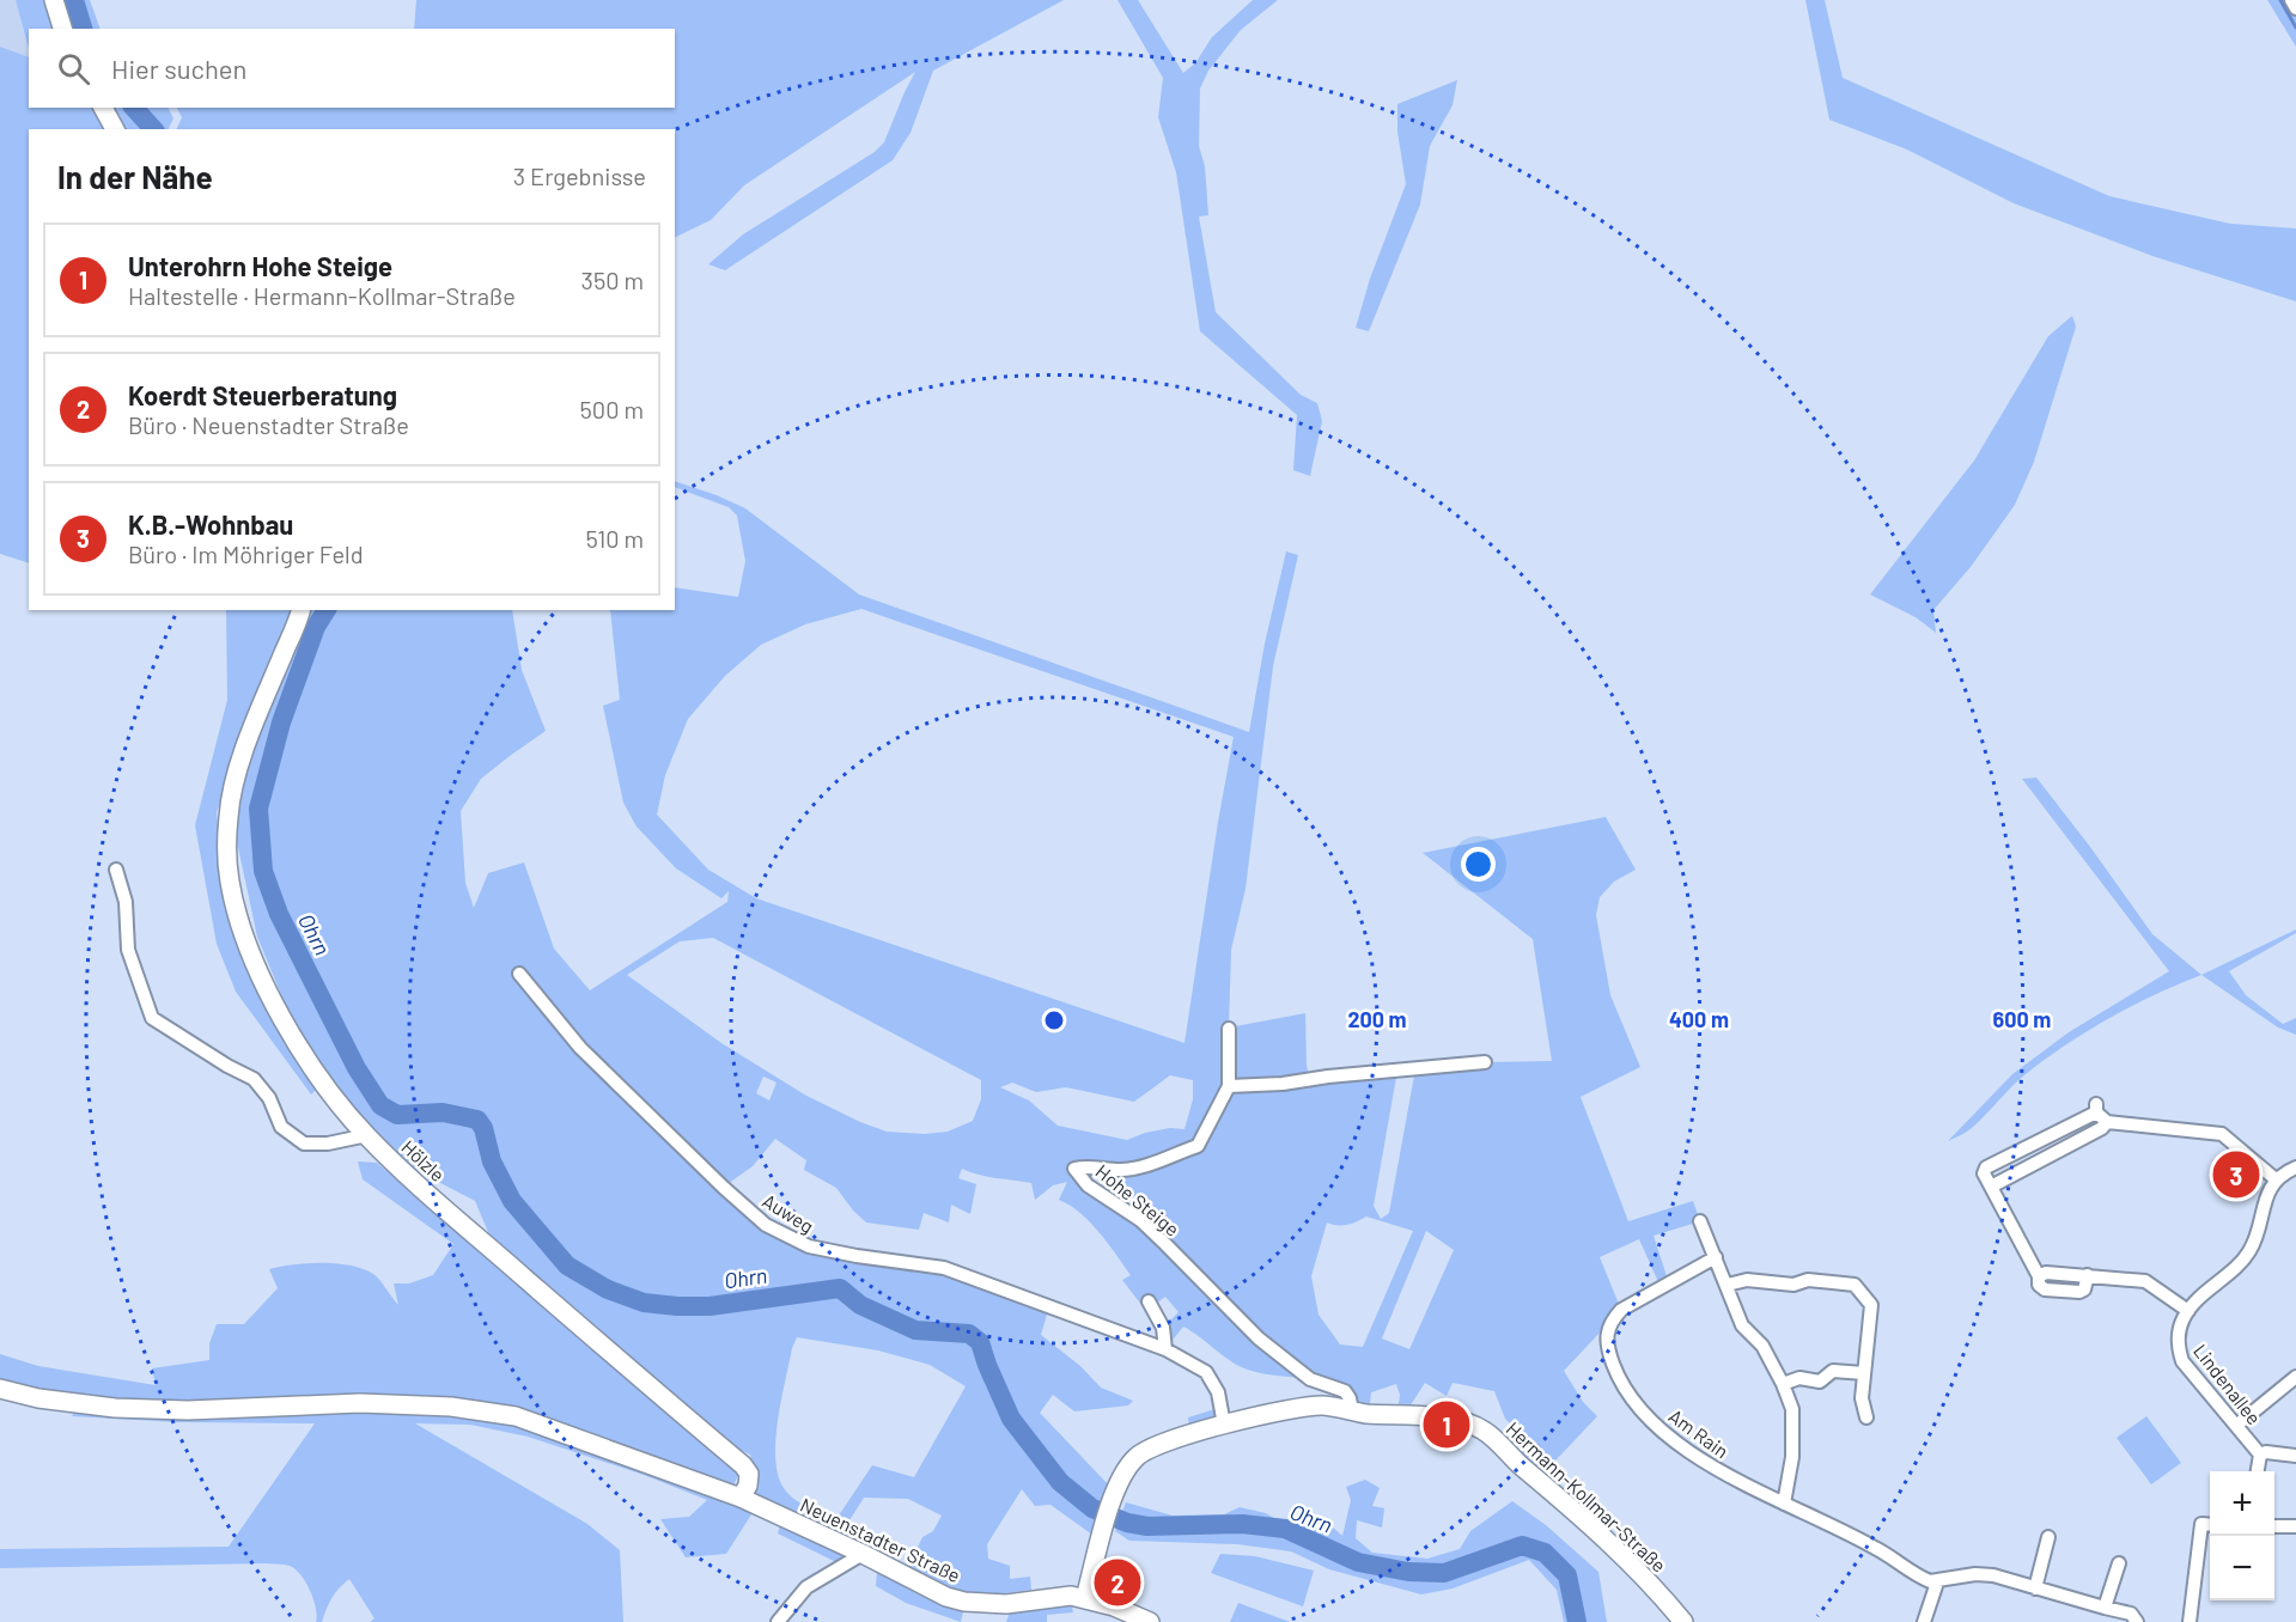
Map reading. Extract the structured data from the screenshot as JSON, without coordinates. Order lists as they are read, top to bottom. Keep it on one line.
{"streets":{"street":["Hölzle","Hohe Steige","Auweg","Lindenallee","Am Rain","Hermann-Kollmar-Straße","Neuenstadter Straße"]},"crossings":[["Hölzle","Neuenstadter Straße"],["Hohe Steige","Hermann-Kollmar-Straße"],["Auweg","Hermann-Kollmar-Straße"],["Hermann-Kollmar-Straße","Neuenstadter Straße"]],"water":["Ohrn"],"page":{"search":"Hier suchen","heading":["In der Nähe","3 Ergebnisse"],"list":[{"mark":"1","name":"Unterohrn Hohe Steige","note":"Haltestelle · Hermann-Kollmar-Straße","value":"350 m"},{"mark":"2","name":"Koerdt Steuerberatung","note":"Büro · Neuenstadter Straße","value":"500 m"},{"mark":"3","name":"K.B.-Wohnbau","note":"Büro · Im Möhriger Feld","value":"510 m"}],"pins":["3","1","2"],"map_buttons":["+","−"]},"rings":["200 m","400 m","600 m"]}
